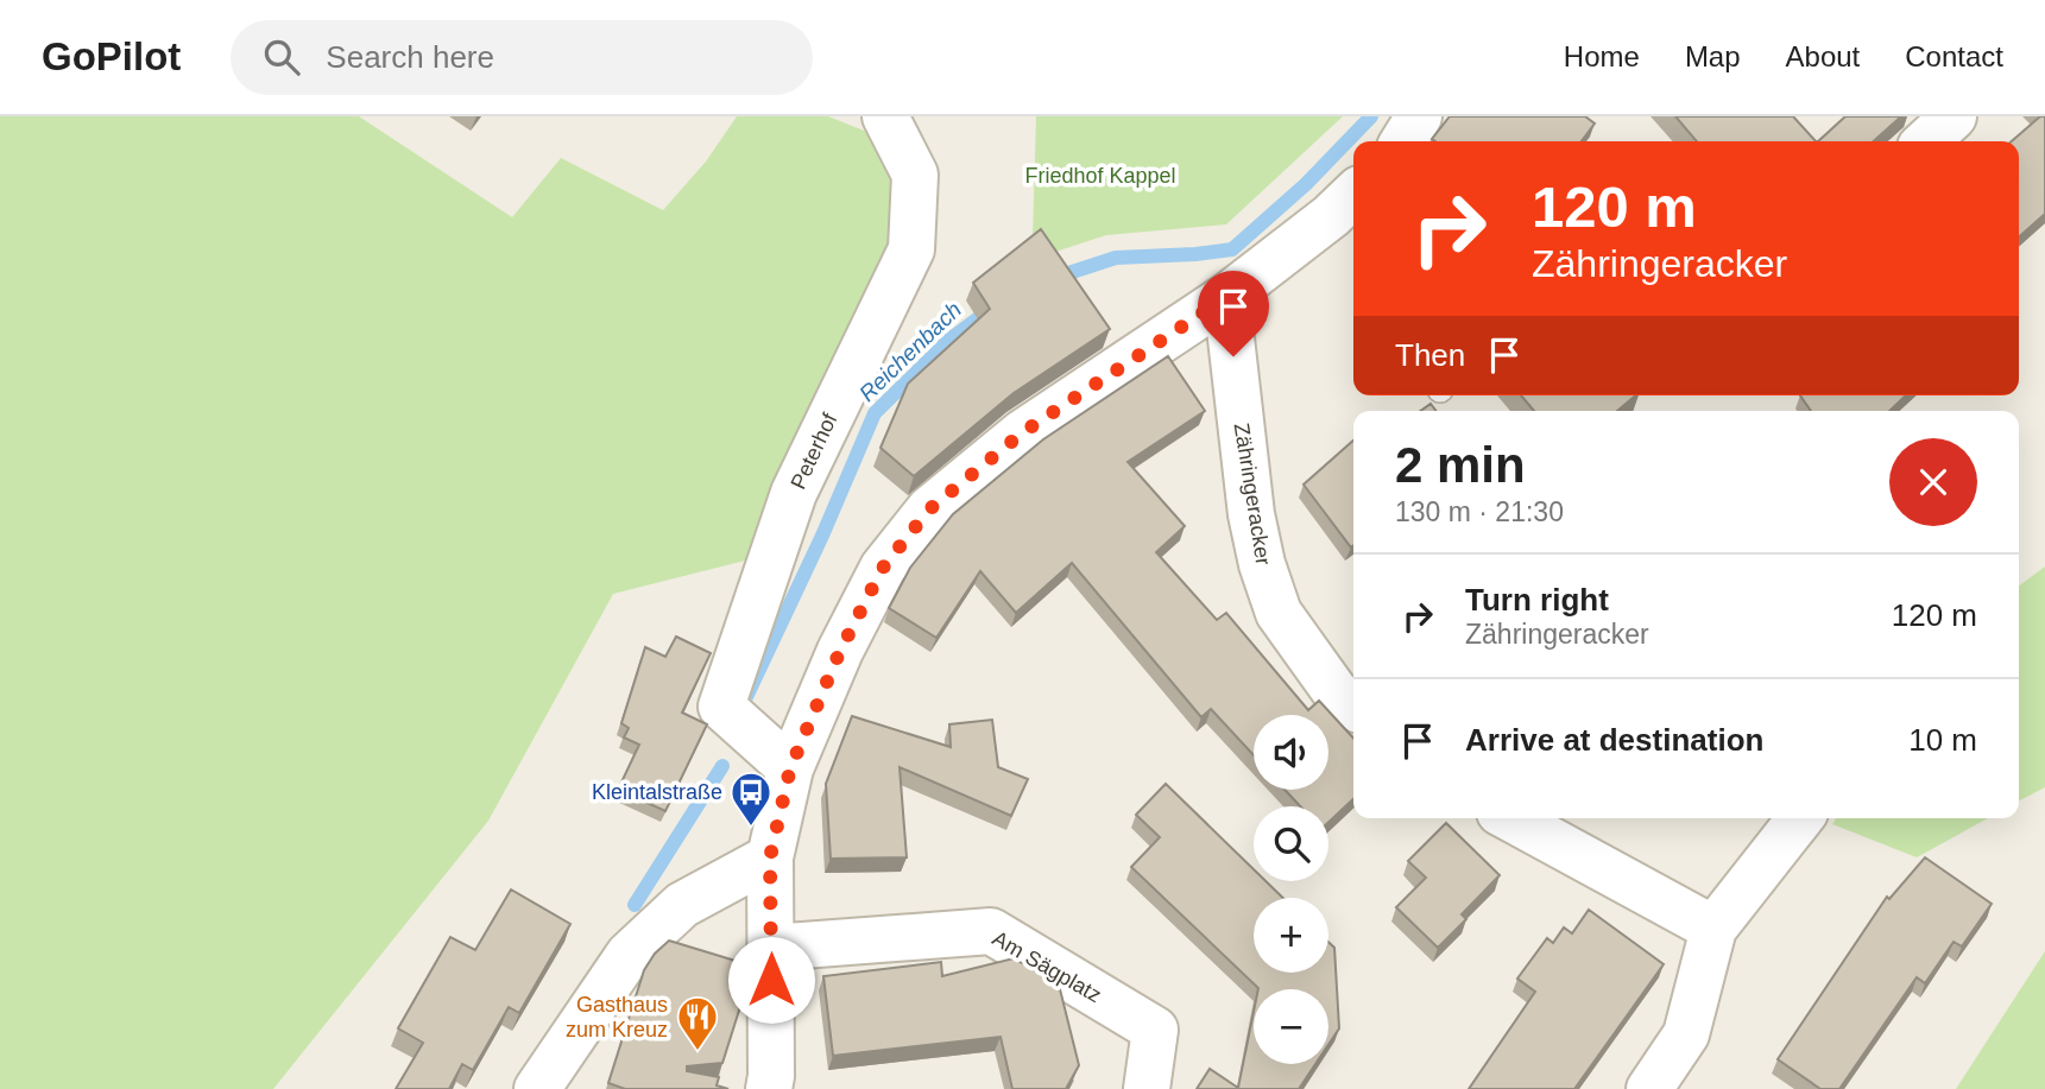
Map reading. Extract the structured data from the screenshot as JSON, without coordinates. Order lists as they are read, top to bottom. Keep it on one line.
{"streets":{"street":["Peterhof","Zähringeracker","Am Sägplatz"]},"water":["Reichenbach"],"parks":["Friedhof Kappel"],"places":{"bus stop":["Kleintalstraße"],"restaurant":["Gasthaus zum Kreuz"]},"page":{"header":"GoPilot","search":"Search here","nav":["Home","Map","About","Contact"],"turn":["120 m","Zähringeracker"],"then":"Then","heading":["2 min","130 m · 21:30"],"list":[{"name":"Turn right","note":"Zähringeracker","value":"120 m"},{"name":"Arrive at destination","value":"10 m"}],"map_buttons":["+","−"]}}
